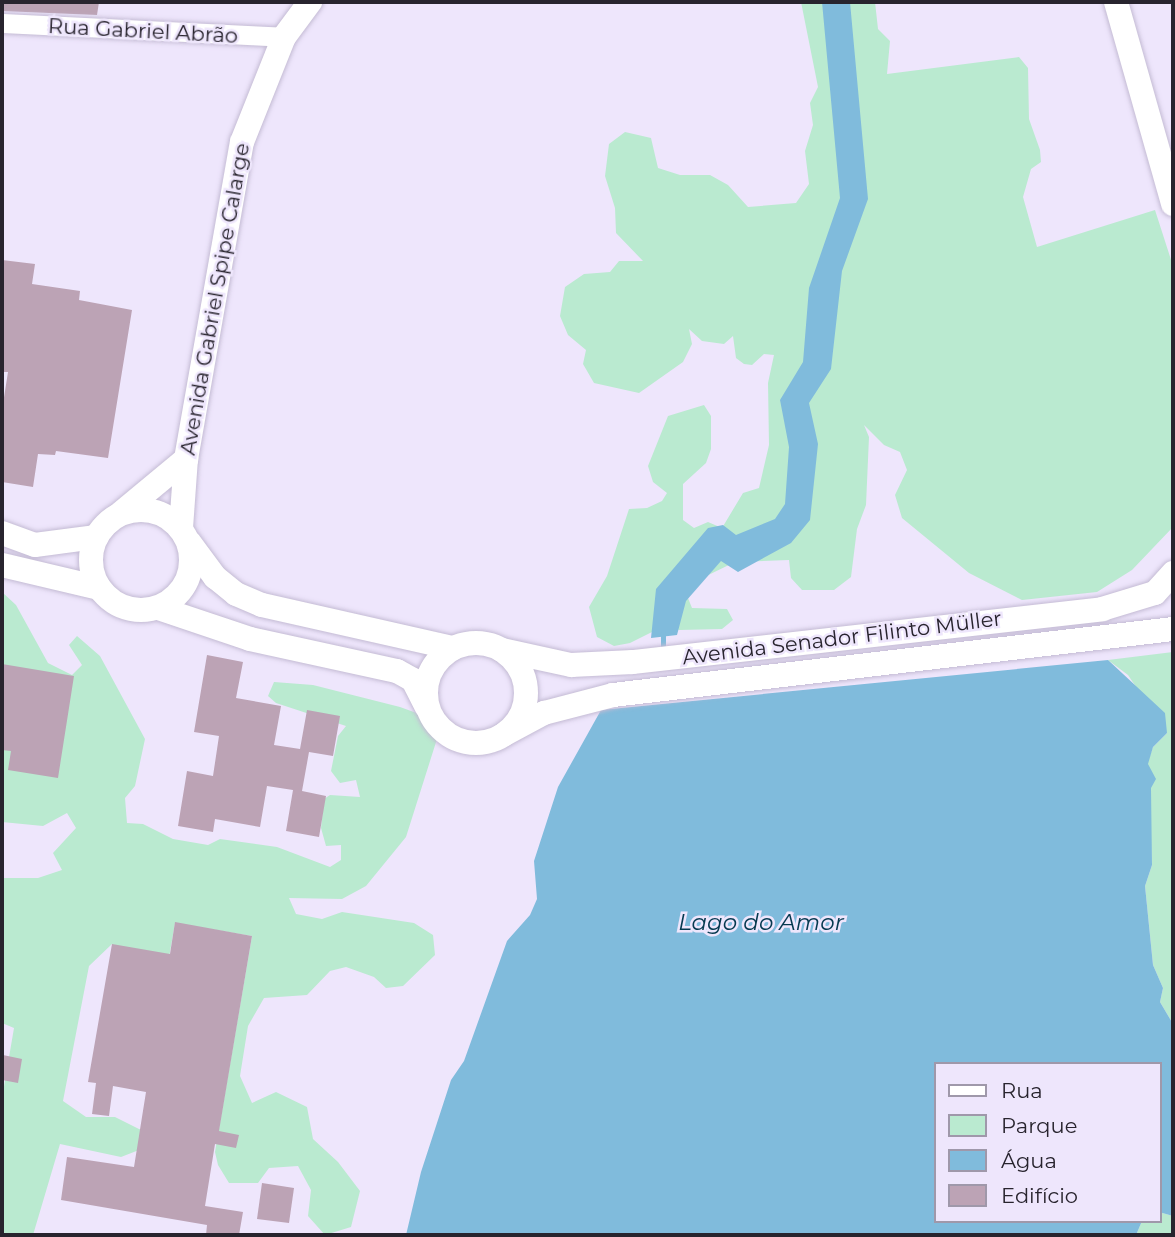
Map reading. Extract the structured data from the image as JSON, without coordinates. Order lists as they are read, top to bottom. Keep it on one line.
{"streets":{"main road":["Avenida Gabriel Spipe Calarge","Avenida Senador Filinto Müller"],"street":["Rua Gabriel Abrão"]},"crossings":[["Rua Gabriel Abrão","Avenida Gabriel Spipe Calarge"]],"water":["Lago do Amor"],"legend":["Rua","Parque","Água","Edifício"]}
